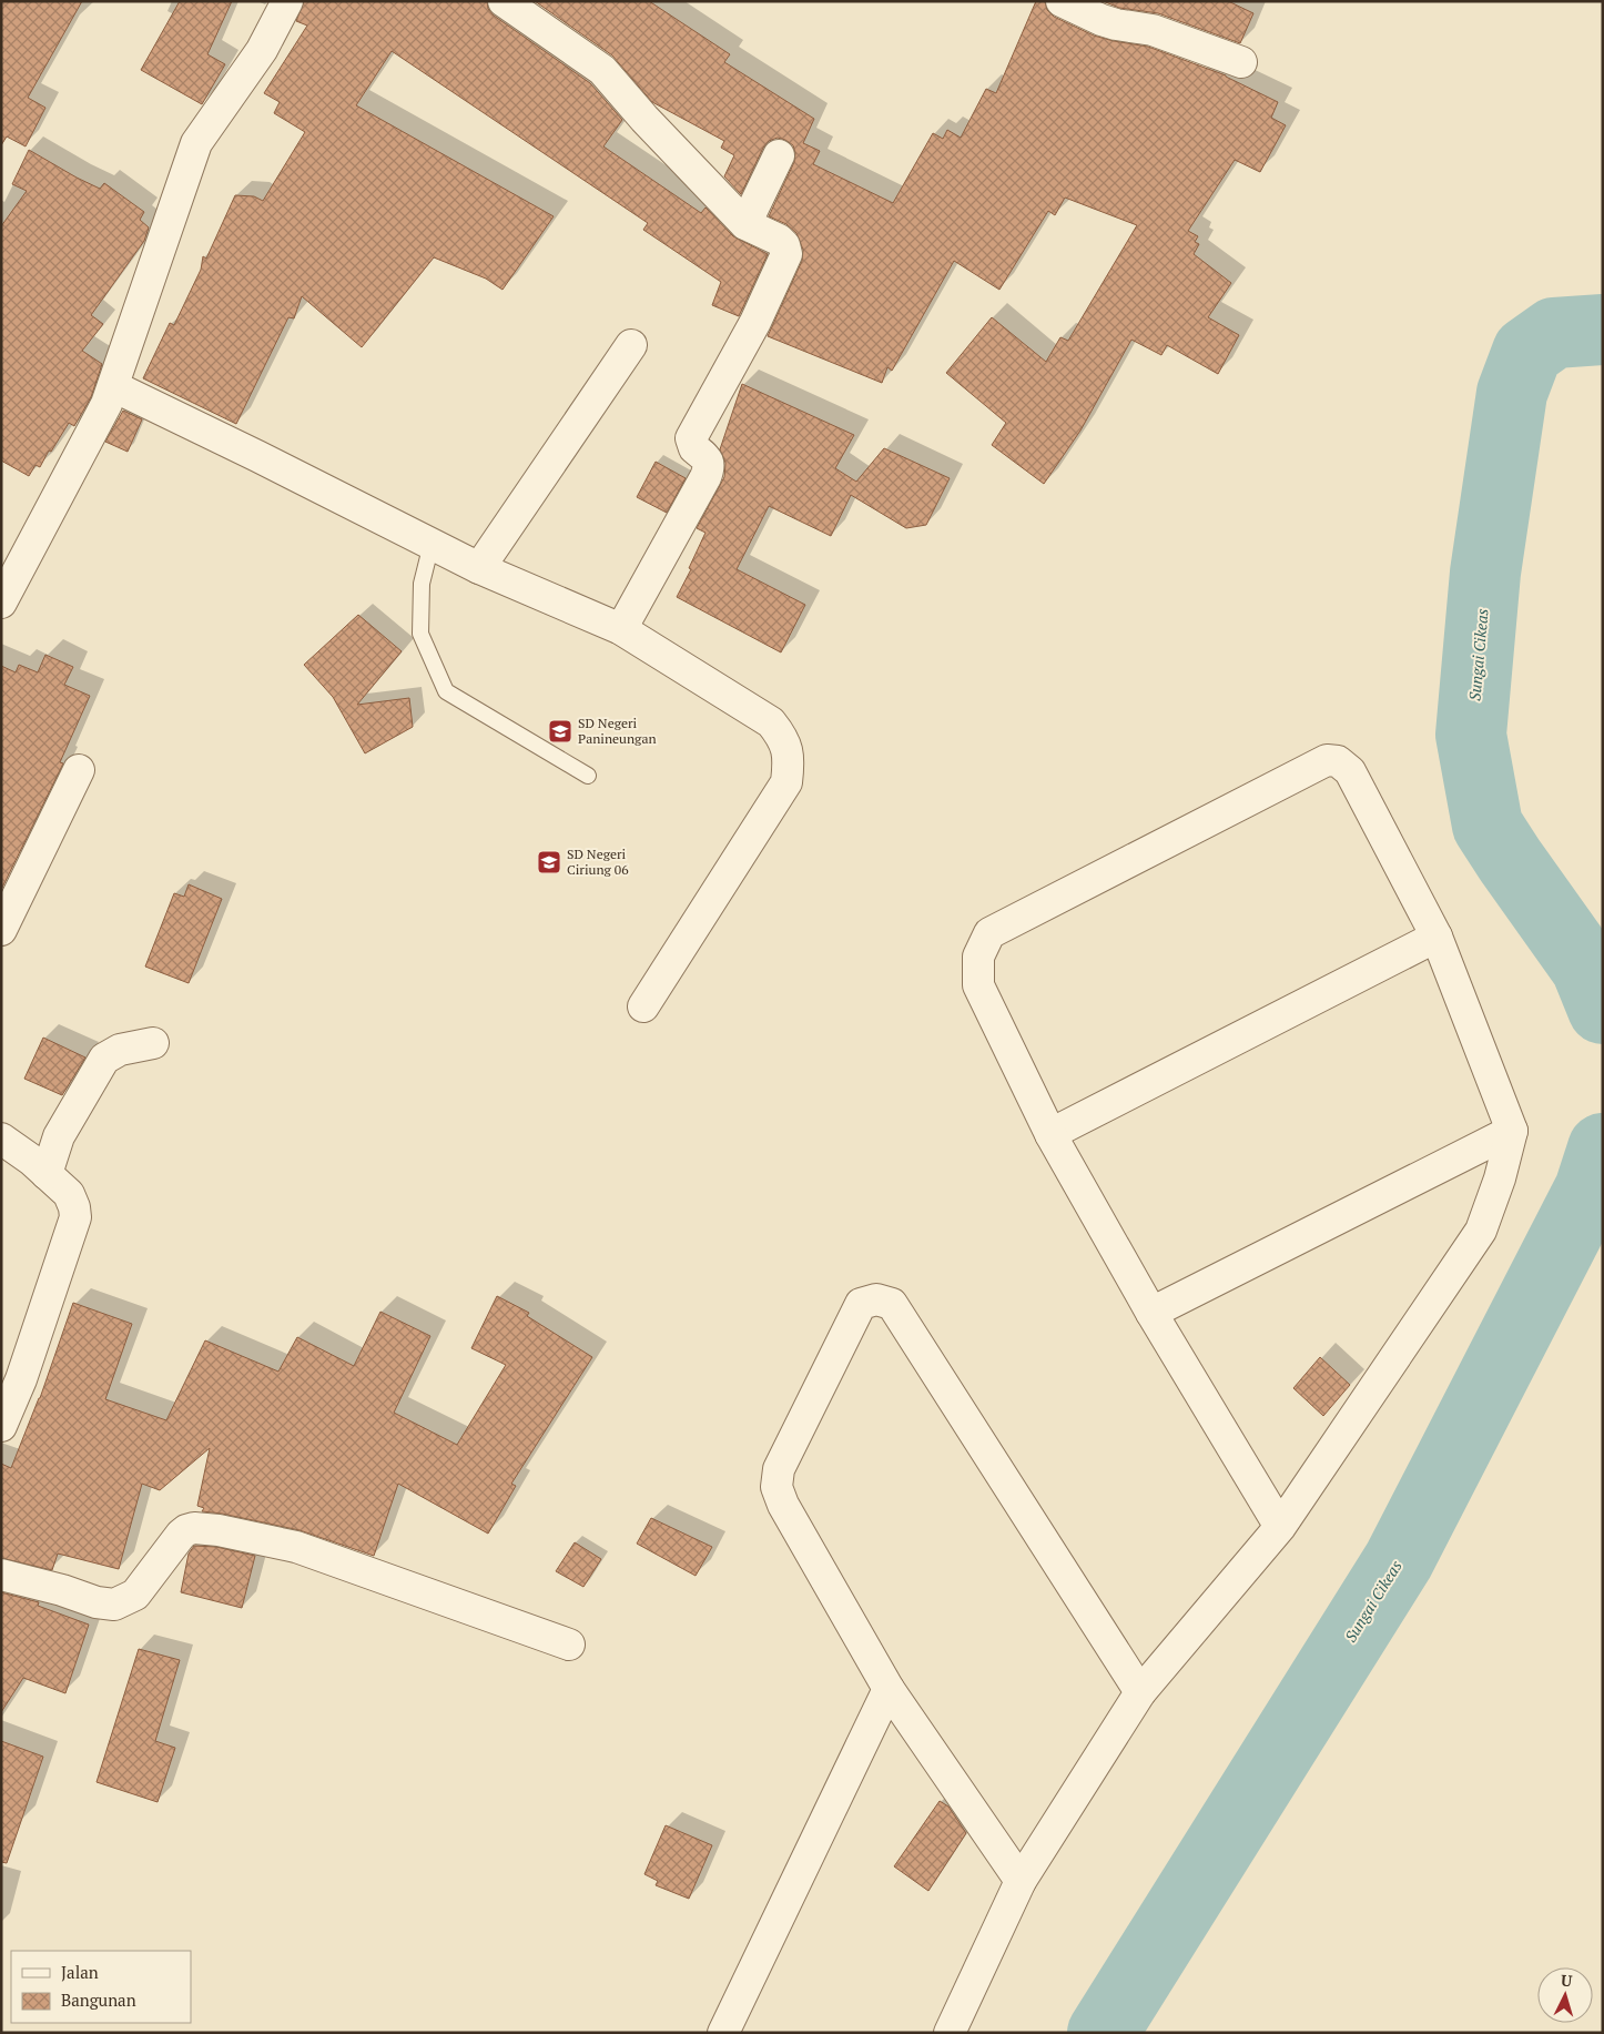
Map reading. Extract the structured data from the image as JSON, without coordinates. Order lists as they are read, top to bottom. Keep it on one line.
{"water":["Sungai Cikeas"],"places":{"school or university":["SD Negeri Panineungan","SD Negeri Ciriung 06"]},"legend":["Jalan","Bangunan"],"north":"top"}
